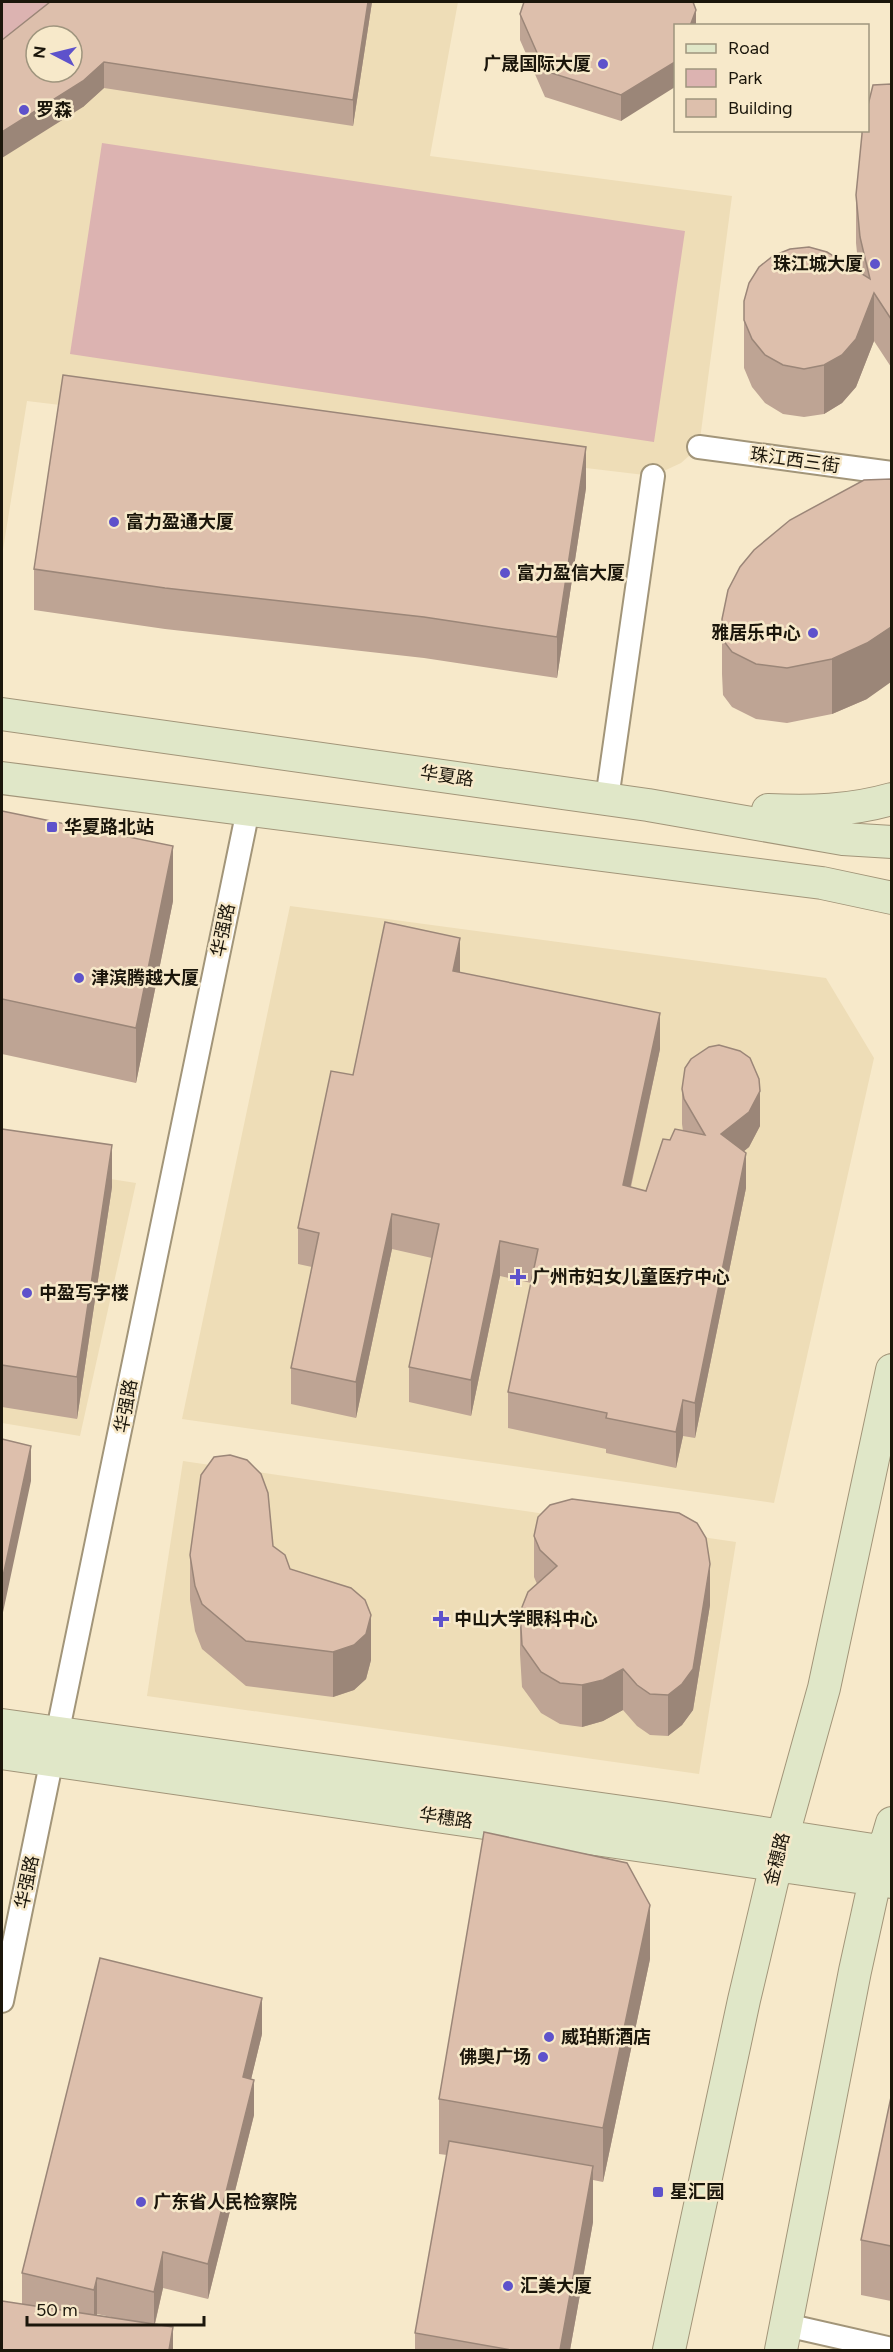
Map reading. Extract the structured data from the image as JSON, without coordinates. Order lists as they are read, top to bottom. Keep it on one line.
{"streets":{"main road":["华夏路","华穗路","金穗路"],"street":["珠江西三街","华强路"]},"crossings":[["华强路","华穗路"],["华穗路","金穗路"]],"places":{"other":["广晟国际大厦","罗森","珠江城大厦","富力盈通大厦","富力盈信大厦","雅居乐中心","津滨腾越大厦","中盈写字楼","威珀斯酒店","佛奥广场","广东省人民检察院","汇美大厦"],"transit":["华夏路北站","星汇园"],"health":["广州市妇女儿童医疗中心","中山大学眼科中心"]},"legend":["Road","Park","Building"],"scale_bar":"50 m","north":"left"}
